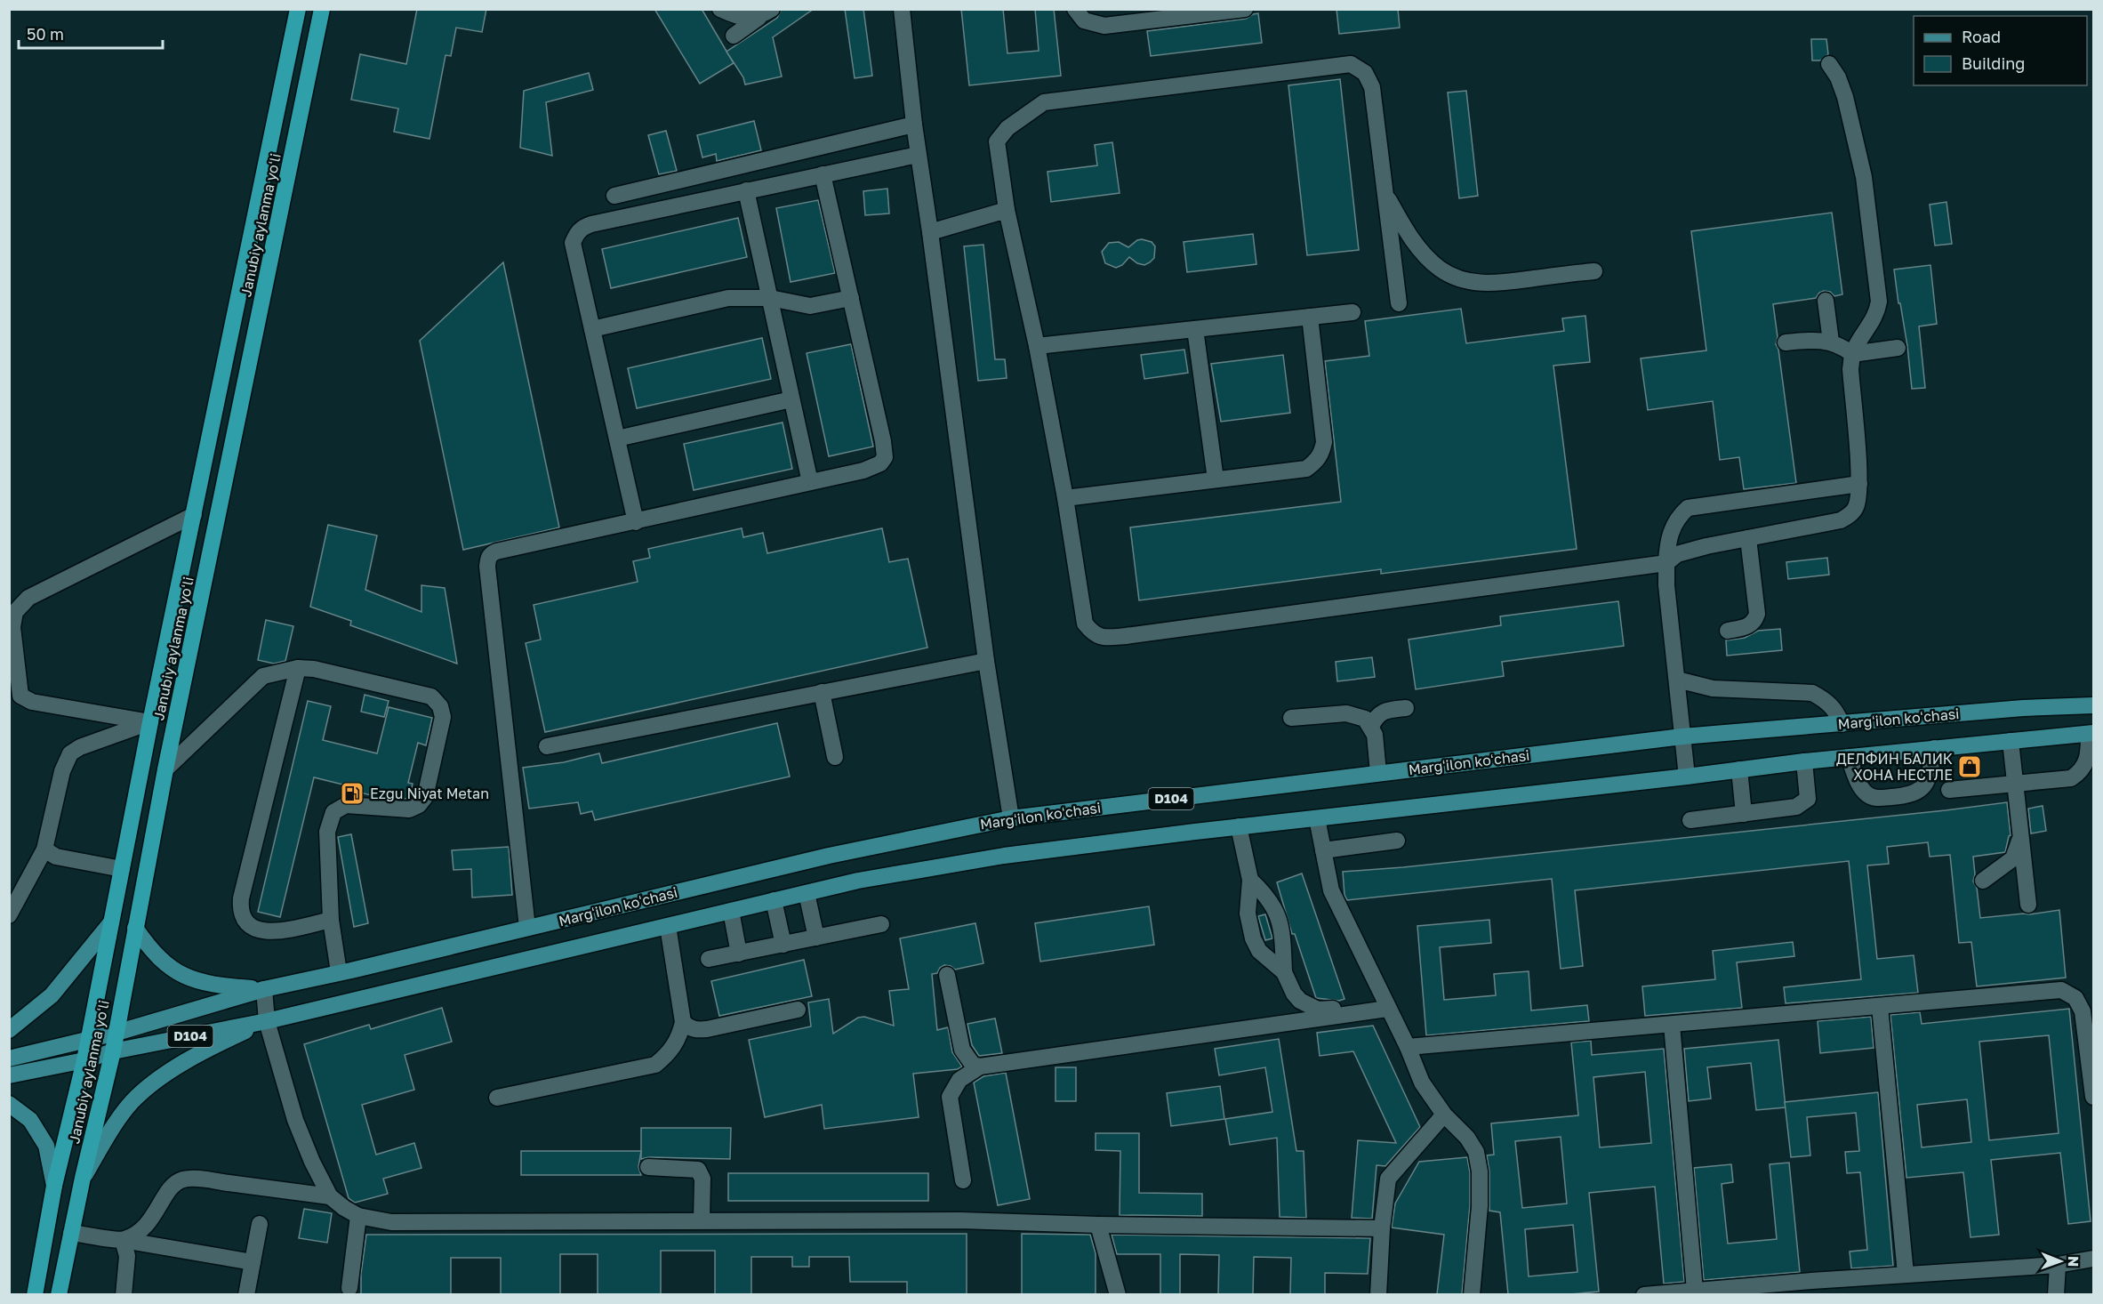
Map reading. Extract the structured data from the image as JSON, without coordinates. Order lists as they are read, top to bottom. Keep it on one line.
{"streets":{"highway":["Janubiy aylanma yoʻli"],"main road":["Margʻilon koʻchasi","D104"]},"crossings":[["Janubiy aylanma yoʻli","Margʻilon koʻchasi"]],"places":{"shop":["ДЕЛФИН БАЛИК ХОНА НЕСТЛЕ"],"fuel station":["Ezgu Niyat Metan"]},"legend":["Road","Building"],"scale_bar":"50 m","north":"right"}
